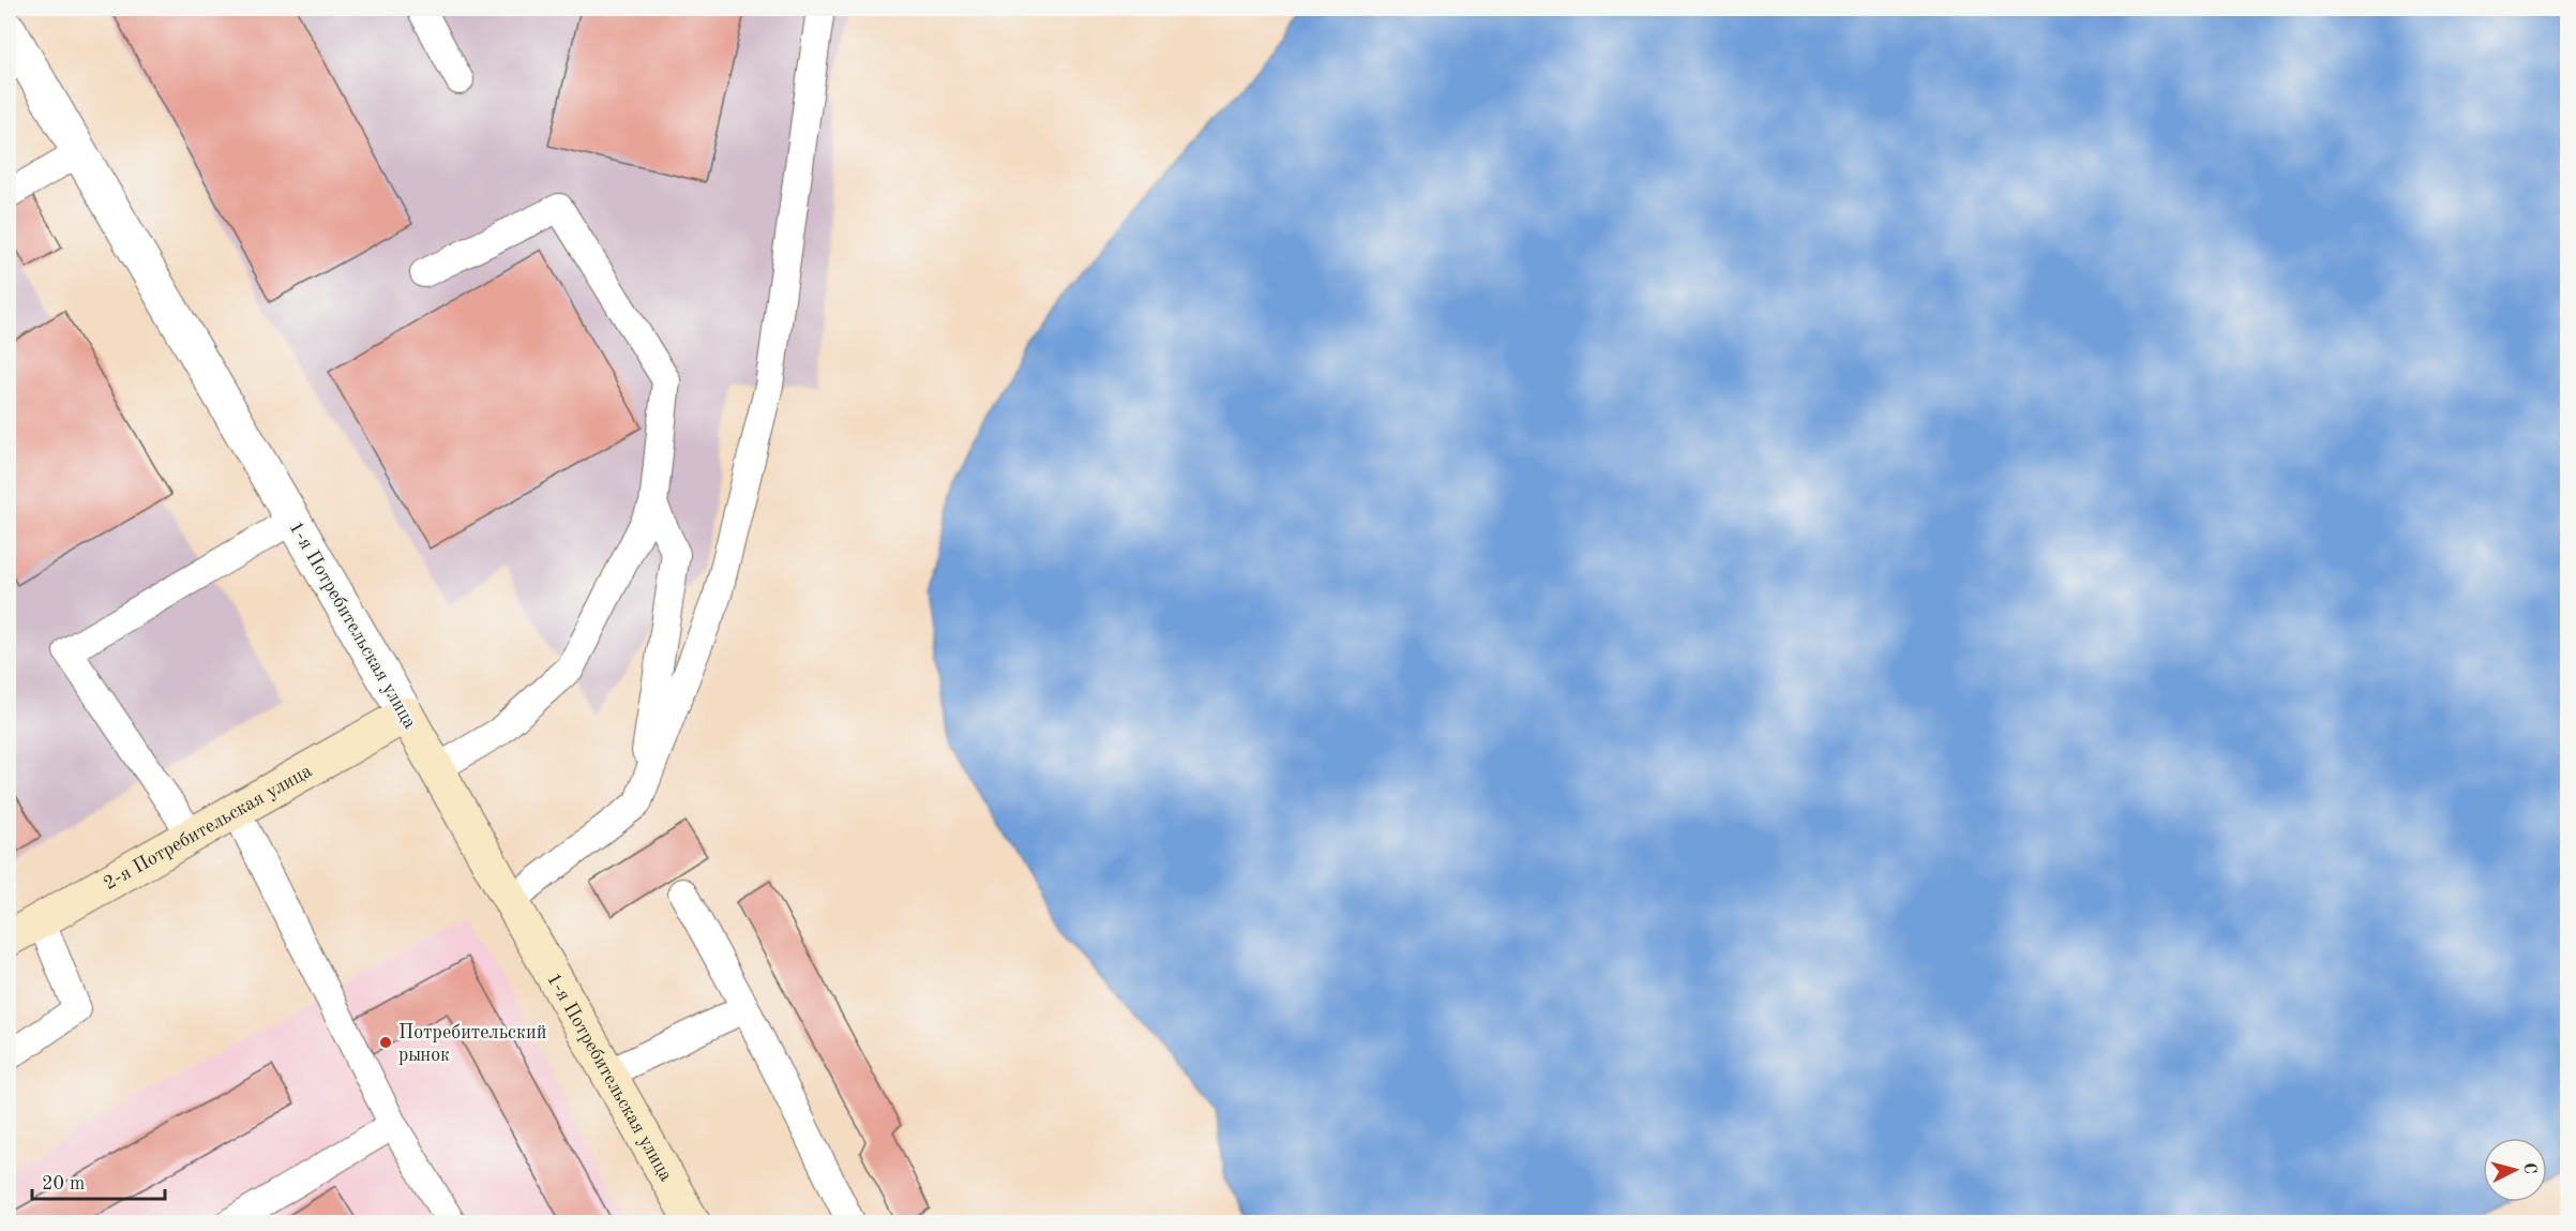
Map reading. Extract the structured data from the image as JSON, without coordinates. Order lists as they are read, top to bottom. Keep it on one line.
{"streets":{"street":["1-я Потребительская улица","2-я Потребительская улица"]},"crossings":[["1-я Потребительская улица","2-я Потребительская улица"]],"places":["Потребительский рынок"],"scale_bar":"20 m","north":"right"}
